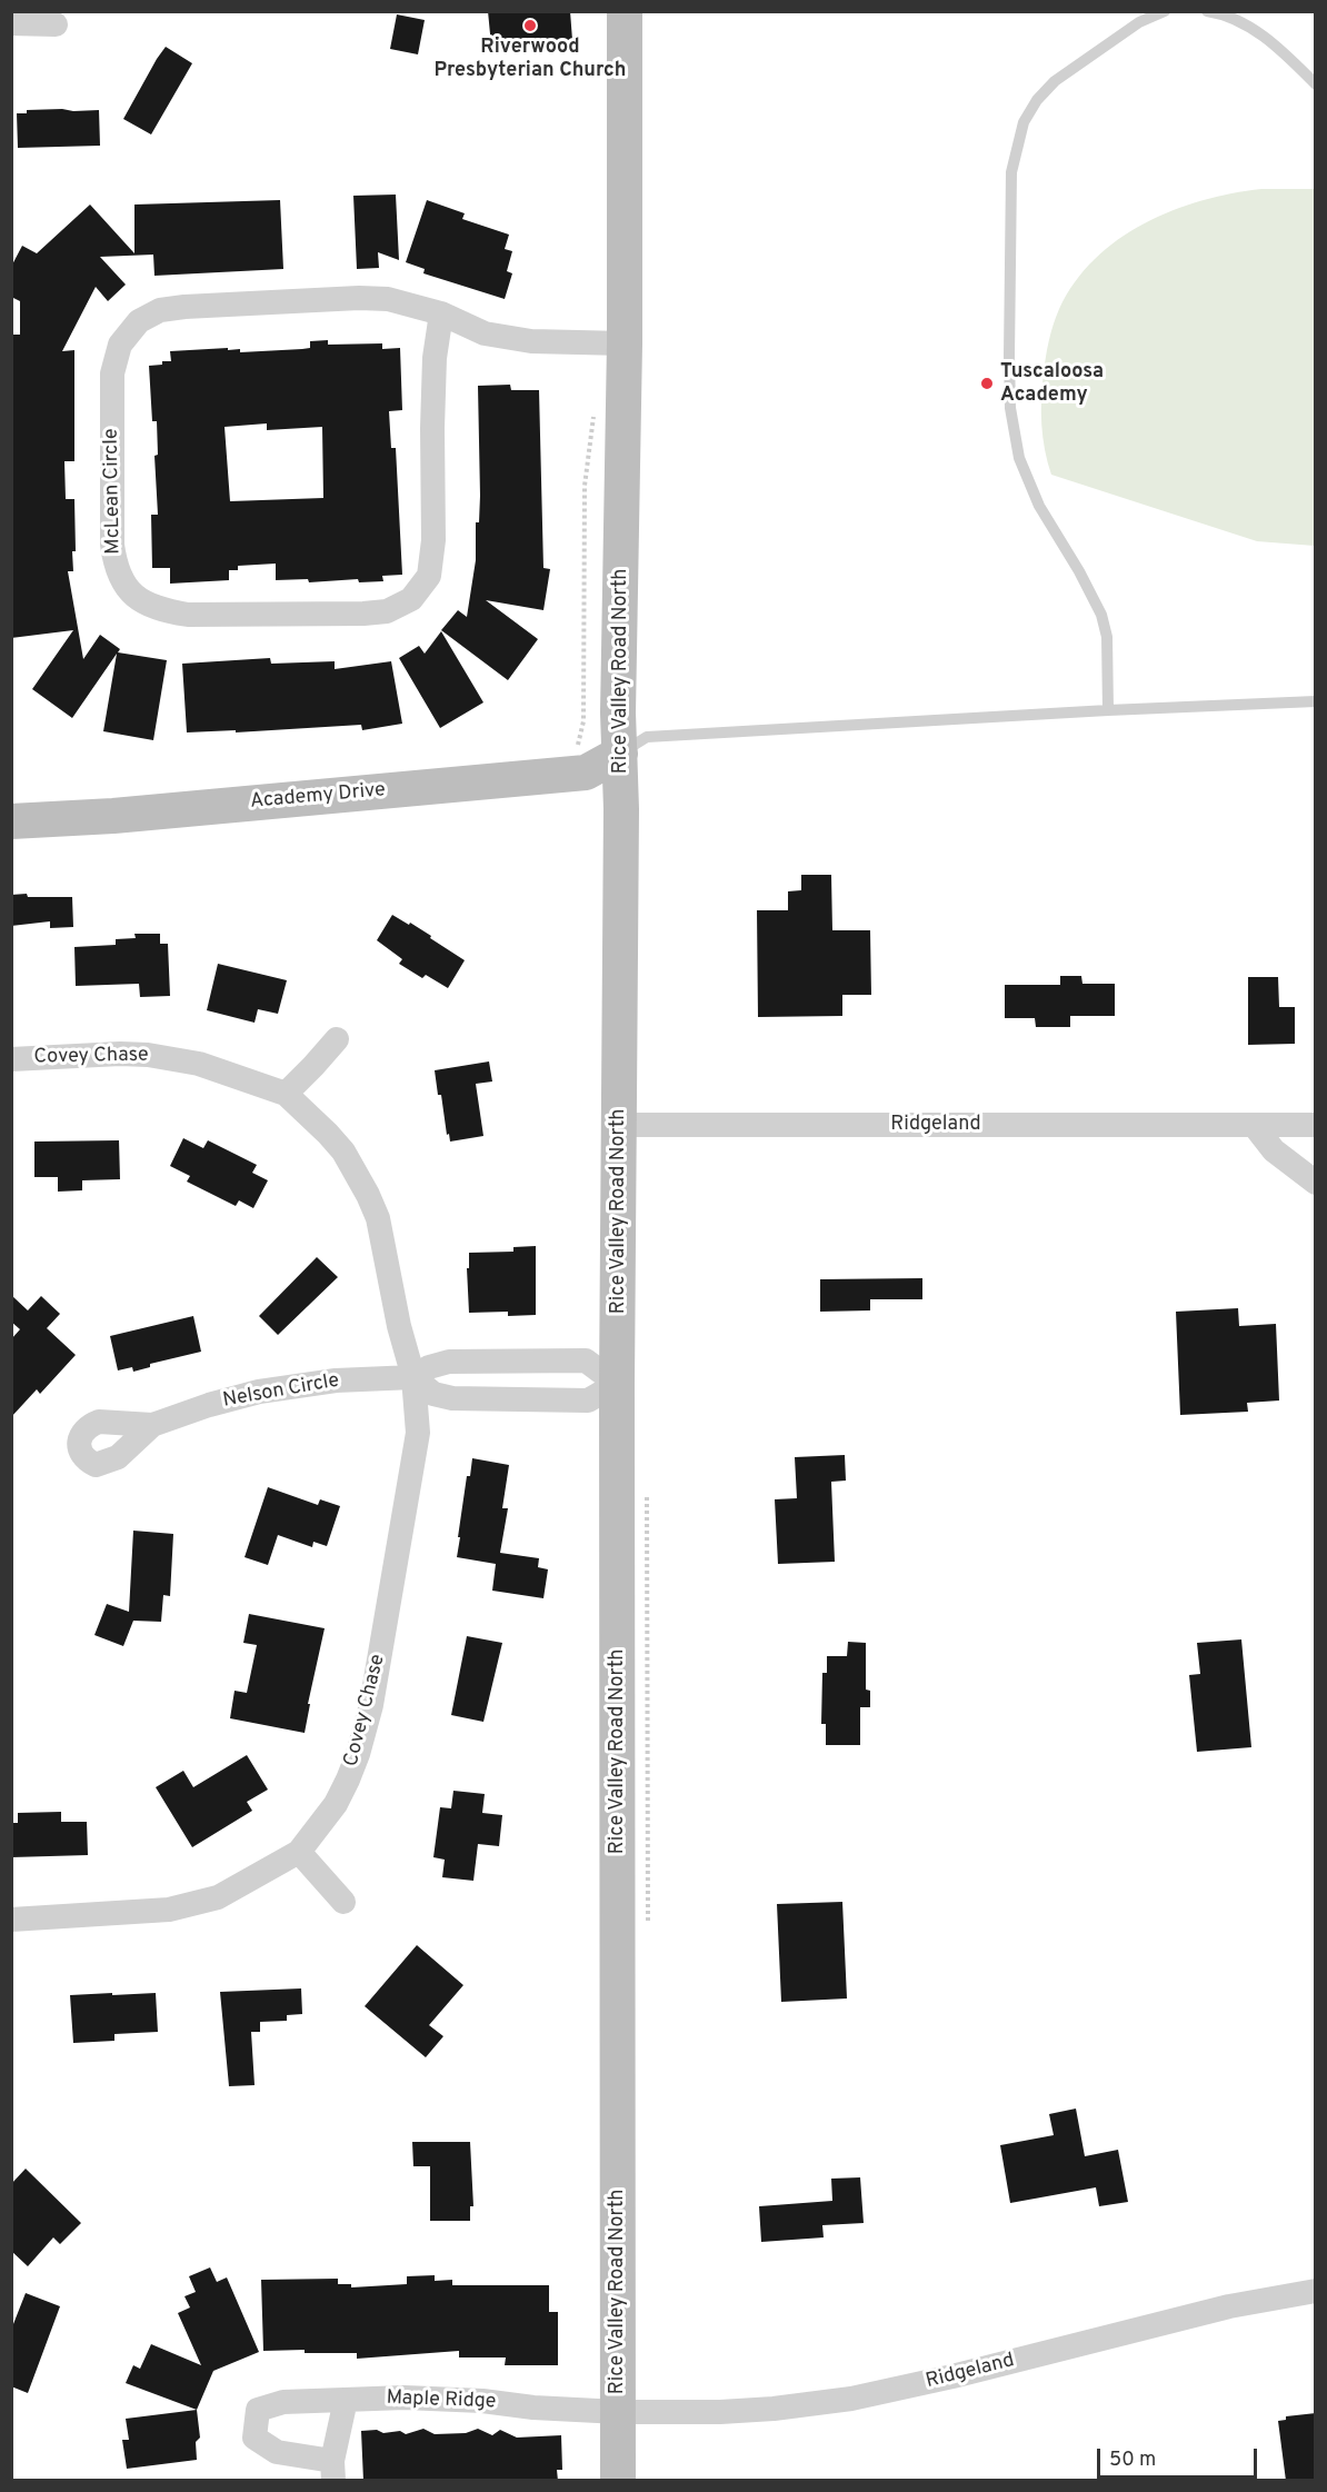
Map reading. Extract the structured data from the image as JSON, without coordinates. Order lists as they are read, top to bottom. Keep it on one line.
{"streets":{"street":["McLean Circle","Rice Valley Road North","Academy Drive","Covey Chase","Ridgeland","Nelson Circle","Maple Ridge"]},"crossings":[["McLean Circle","Rice Valley Road North"],["Rice Valley Road North","Academy Drive"],["Rice Valley Road North","Ridgeland"],["Rice Valley Road North","Maple Ridge"],["Covey Chase","Nelson Circle"],["Ridgeland","Maple Ridge"]],"places":["Riverwood Presbyterian Church","Tuscaloosa Academy"],"scale_bar":"50 m"}
